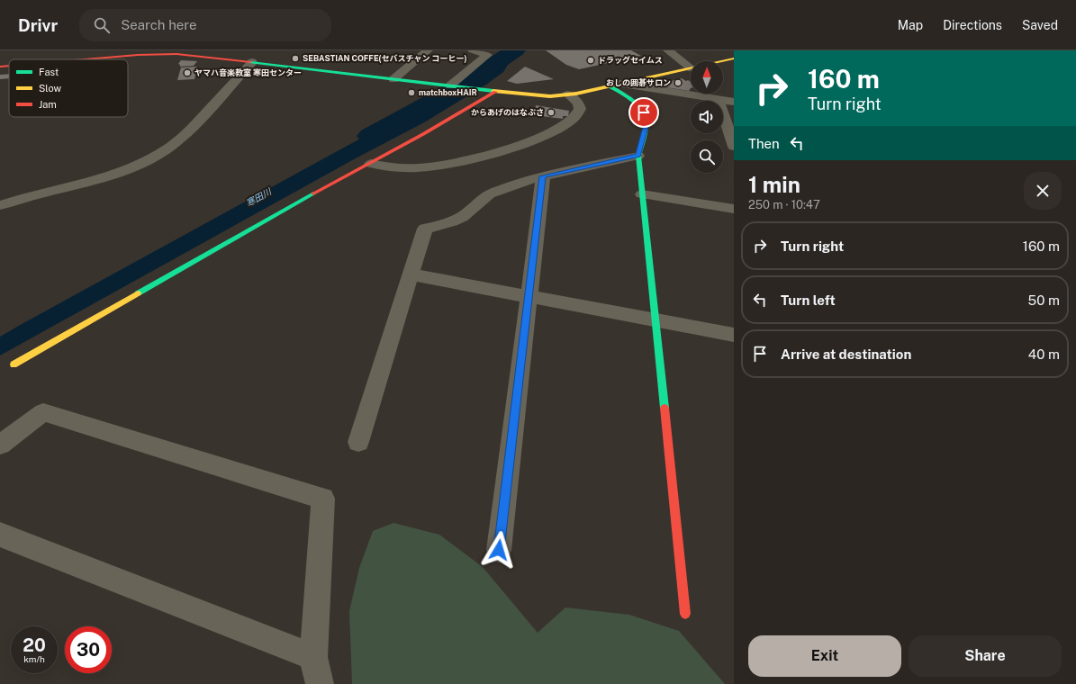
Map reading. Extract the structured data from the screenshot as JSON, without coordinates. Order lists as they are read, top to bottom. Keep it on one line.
{"water":["寒田川"],"places":["SEBASTIAN COFFE(セバスチャン コーヒー)","ドラッグセイムス","ヤマハ音楽教室 寒田センター","おしの囲碁サロン","matchboxHAIR","からあげのはなぶさ"],"legend":["Fast","Slow","Jam"],"north":"top","page":{"header":"Drivr","search":"Search here","nav":["Map","Directions","Saved"],"turn":["160 m","Turn right"],"then":"Then","heading":["1 min","250 m · 10:47"],"list":[{"name":"Turn right","value":"160 m"},{"name":"Turn left","value":"50 m"},{"name":"Arrive at destination","value":"40 m"}],"speed":"20 km/h","limit":"30","buttons":["Exit","Share"]}}
